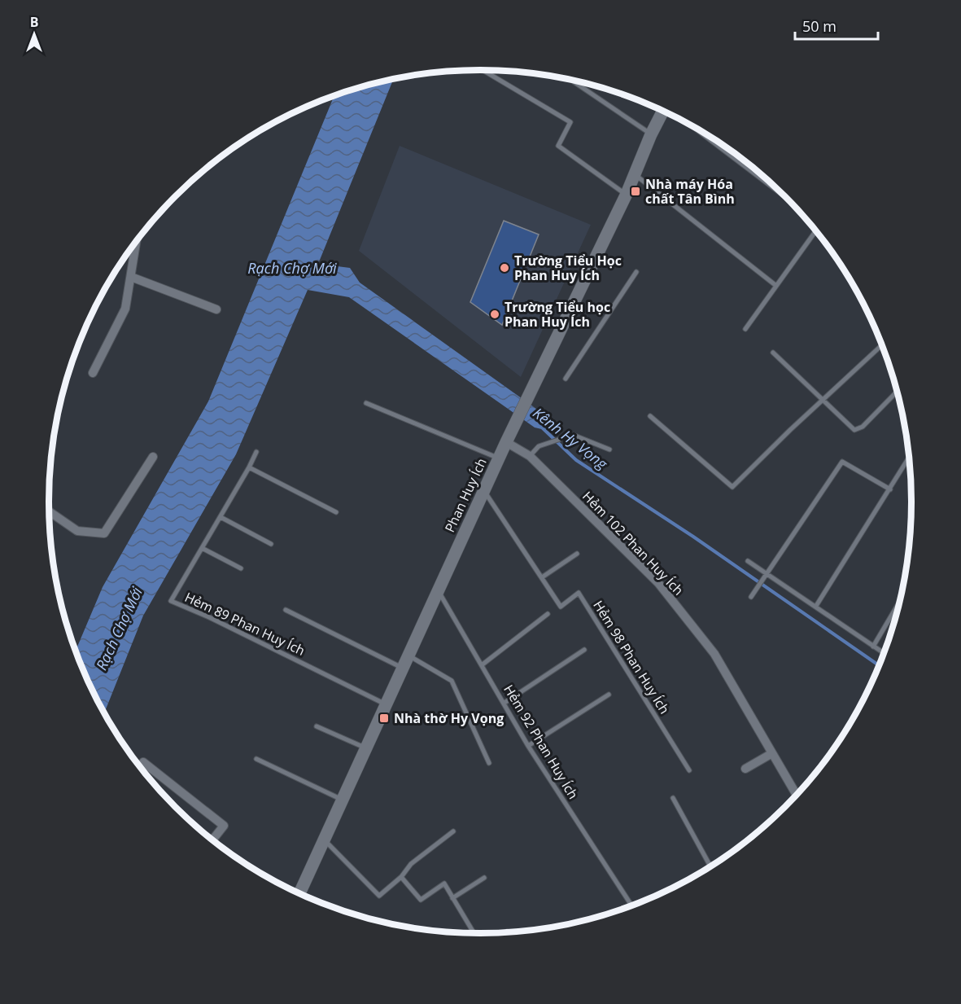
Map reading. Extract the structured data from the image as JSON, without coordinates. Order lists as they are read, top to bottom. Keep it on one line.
{"streets":{"main road":["Phan Huy Ích"],"street":["Hẻm 102 Phan Huy Ích"],"lane":["Hẻm 89 Phan Huy Ích","Hẻm 98 Phan Huy Ích","Hẻm 92 Phan Huy Ích"]},"crossings":[["Phan Huy Ích","Hẻm 102 Phan Huy Ích"],["Phan Huy Ích","Hẻm 89 Phan Huy Ích"],["Phan Huy Ích","Hẻm 98 Phan Huy Ích"],["Phan Huy Ích","Hẻm 92 Phan Huy Ích"]],"water":["Rạch Chợ Mới","Kênh Hy Vọng"],"places":{"transit":["Nhà máy Hóa chất Tân Bình","Nhà thờ Hy Vọng"],"other":["Trường Tiểu Học Phan Huy Ích","Trường Tiểu học Phan Huy Ích"]},"scale_bar":"50 m","north":"top"}
